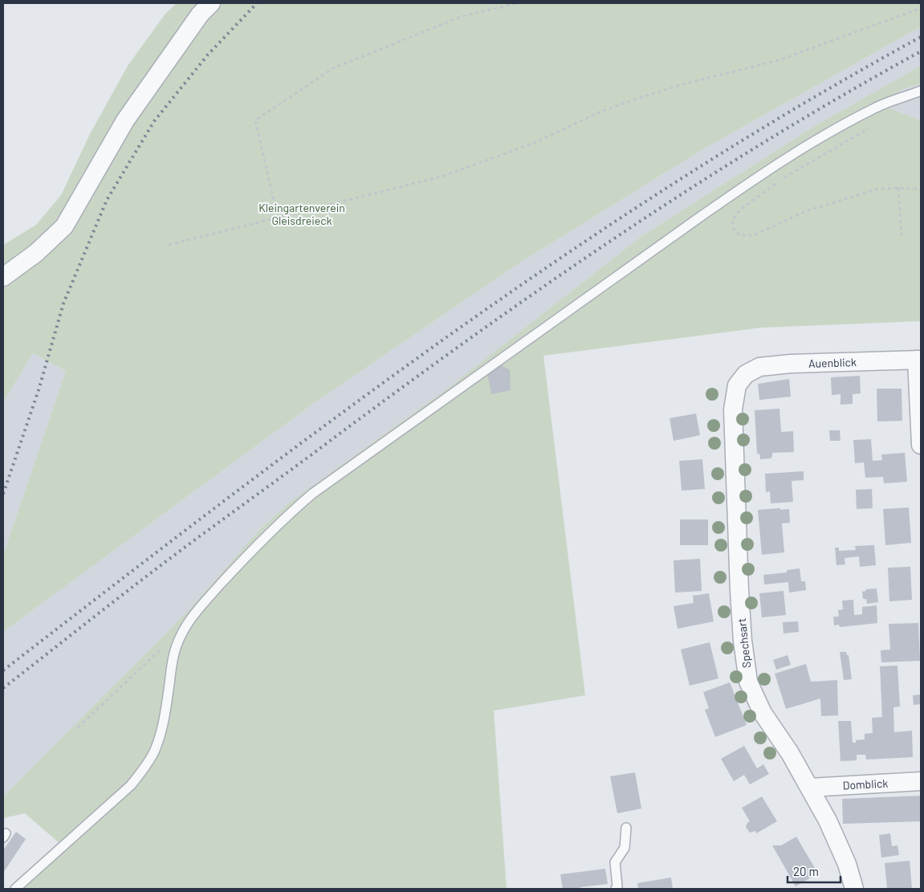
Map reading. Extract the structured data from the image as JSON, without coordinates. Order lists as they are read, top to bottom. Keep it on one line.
{"streets":{"street":["Auenblick","Spechsart","Domblick"]},"crossings":[["Auenblick","Spechsart"],["Spechsart","Domblick"]],"parks":["Kleingartenverein Gleisdreieck"],"scale_bar":"20 m"}
